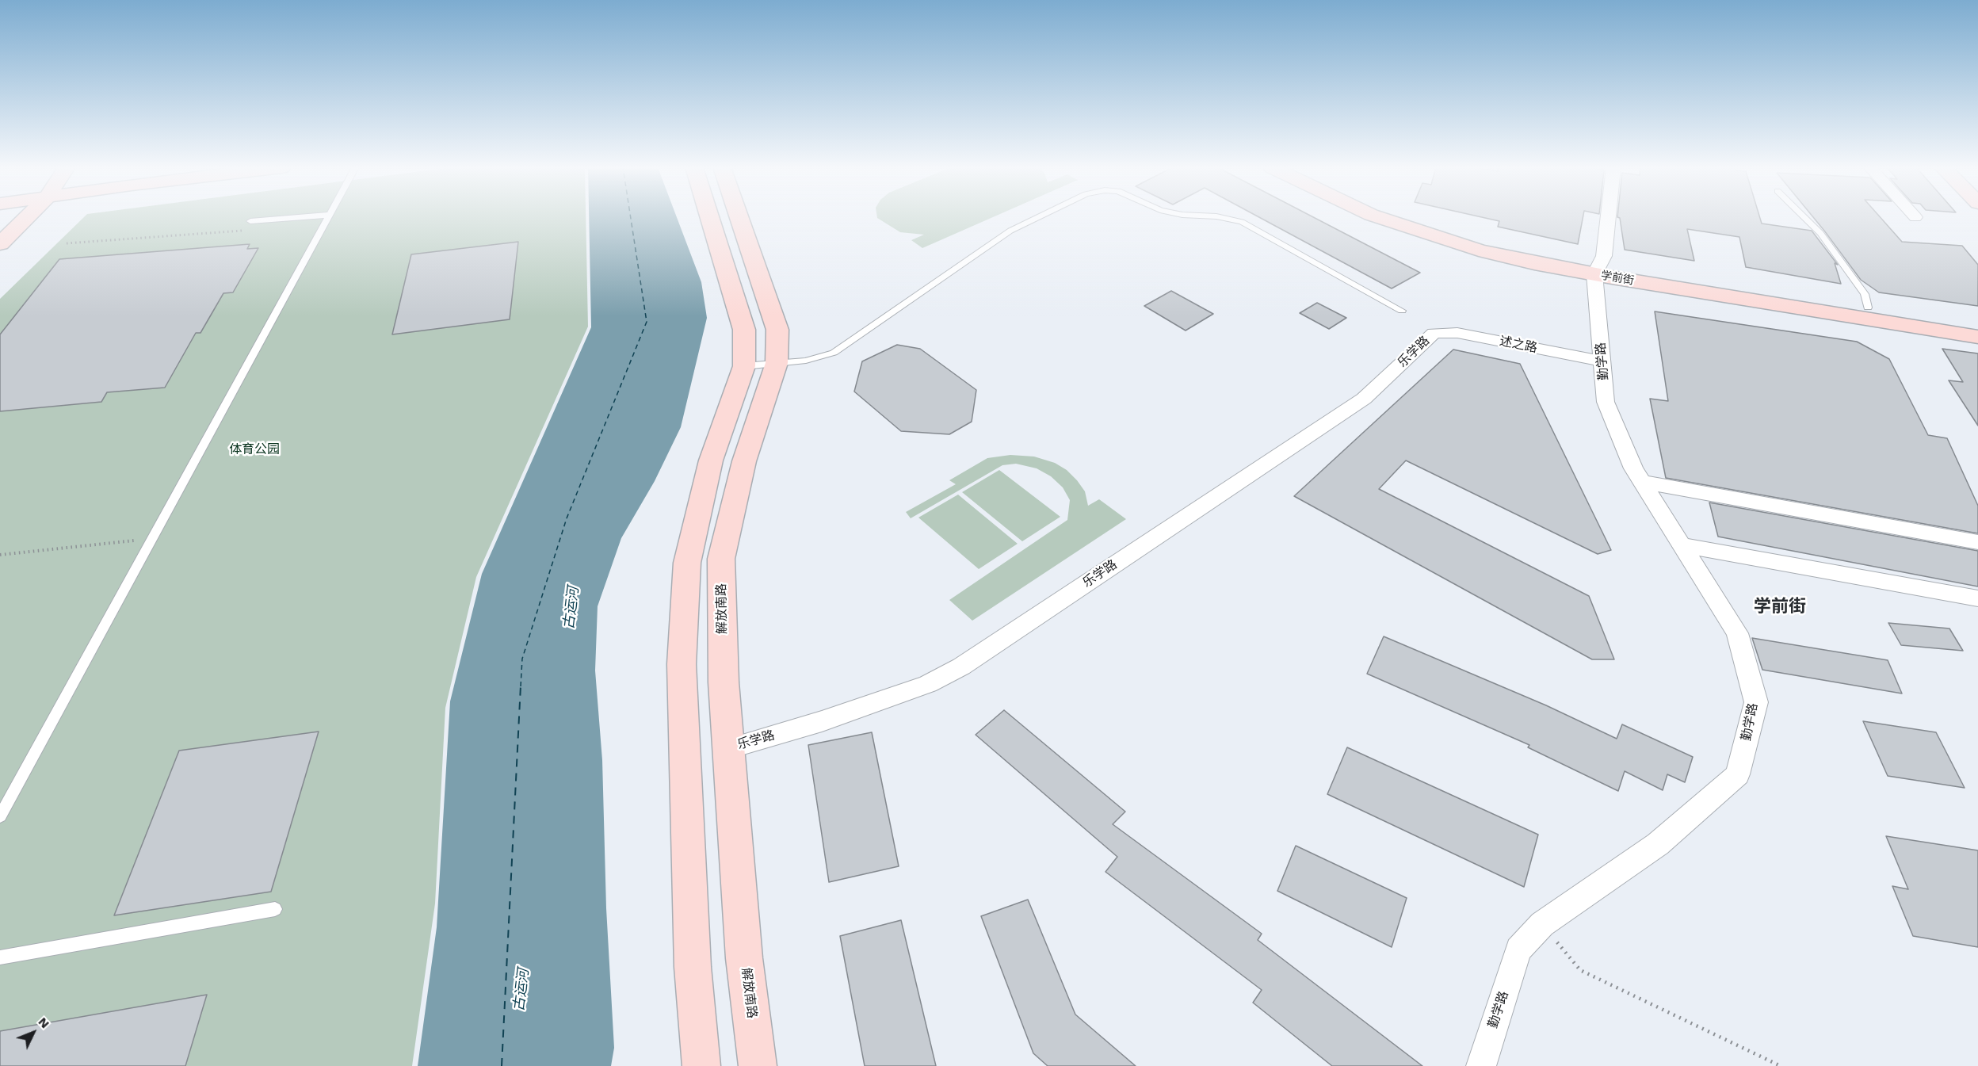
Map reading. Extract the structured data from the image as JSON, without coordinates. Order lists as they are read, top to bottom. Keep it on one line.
{"streets":{"main road":["学前街","解放南路"],"street":["述之路","乐学路","勤学路"]},"crossings":[["学前街","勤学路"],["述之路","乐学路"],["述之路","勤学路"],["乐学路","解放南路"]],"districts":["学前街"],"water":["古运河"],"parks":["体育公园"],"north":"top right"}
